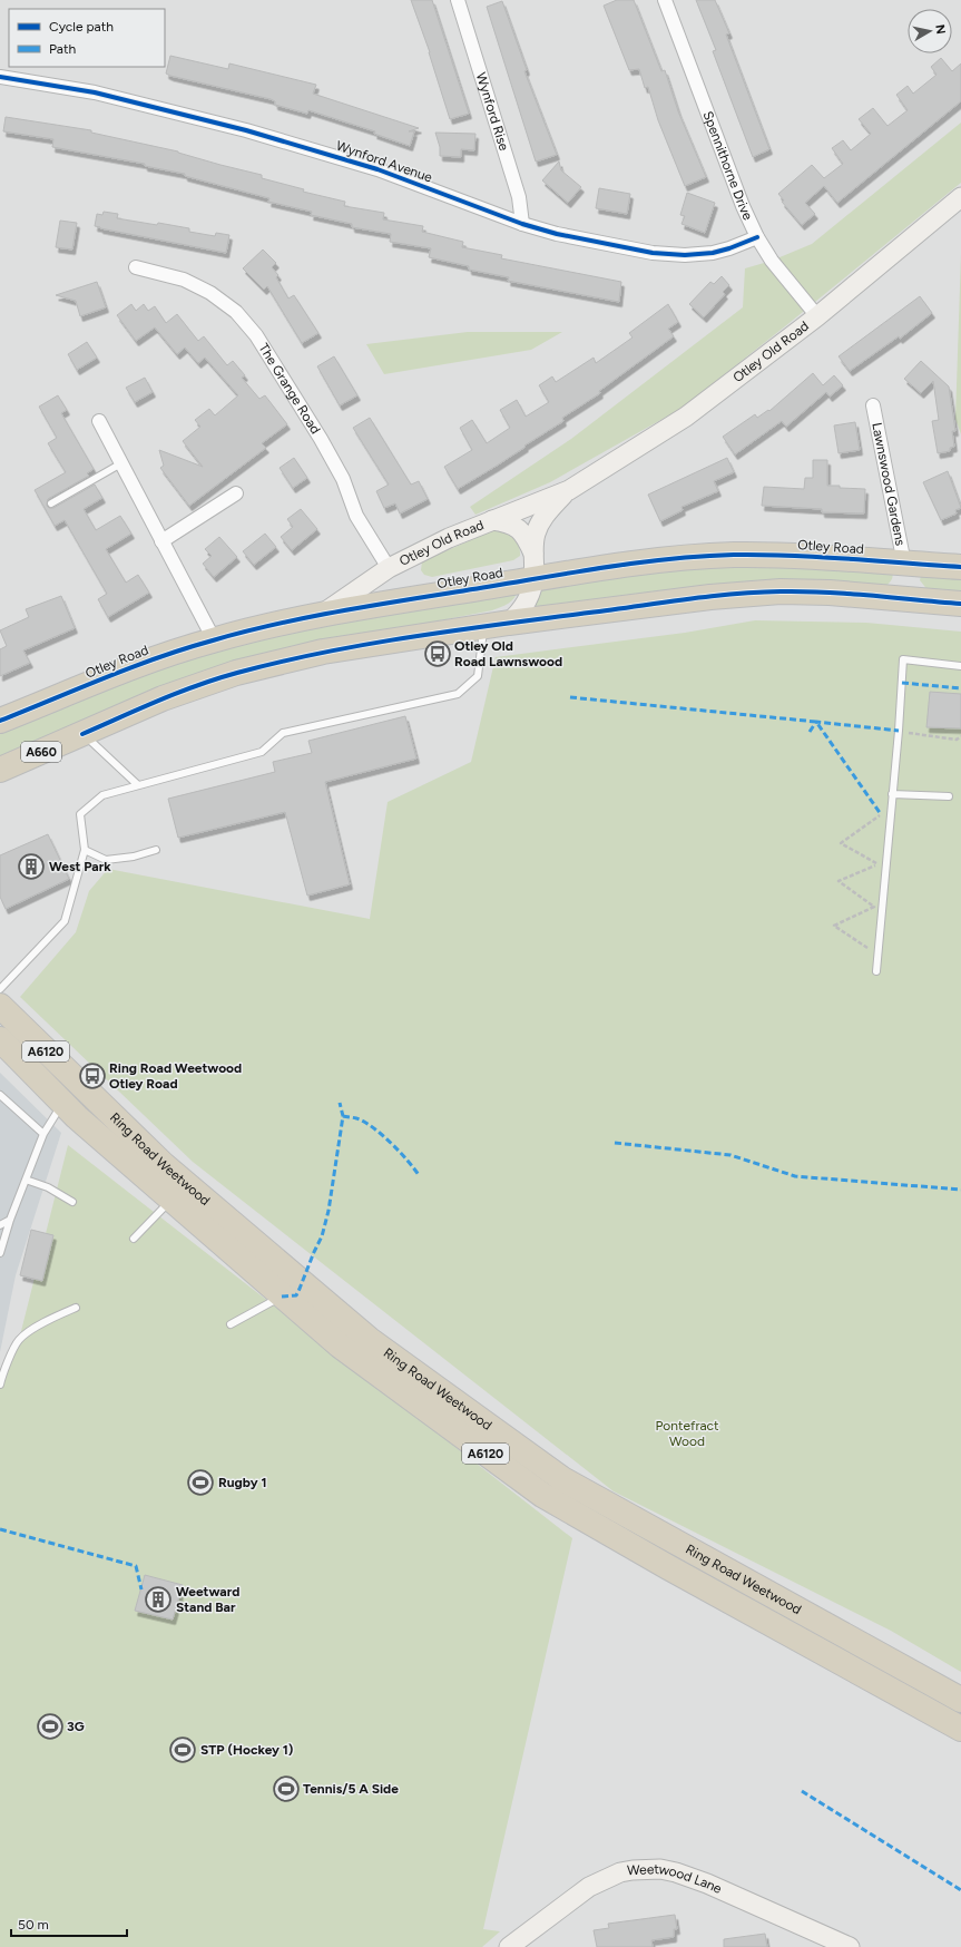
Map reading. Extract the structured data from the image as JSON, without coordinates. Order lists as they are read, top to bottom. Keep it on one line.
{"streets":{"highway":["Otley Road","A660","A6120","Ring Road Weetwood"],"street":["Wynford Rise","Wynford Avenue","Spennithorne Drive","Otley Old Road","The Grange Road","Lawnswood Gardens","Weetwood Lane"]},"crossings":[["Wynford Rise","Wynford Avenue"],["Wynford Avenue","Spennithorne Drive"],["Spennithorne Drive","Otley Old Road"],["Otley Old Road","The Grange Road"],["Otley Old Road","Otley Road"],["Otley Old Road","A660"],["Lawnswood Gardens","Otley Road"]],"parks":["Pontefract Wood"],"places":{"bus stop":["Otley Old Road Lawnswood","Ring Road Weetwood Otley Road"],"building":["West Park","Weetward Stand Bar"],"sports":["Rugby 1","3G","STP (Hockey 1)","Tennis/5 A Side"]},"legend":["Cycle path","Path"],"scale_bar":"50 m","north":"right"}
